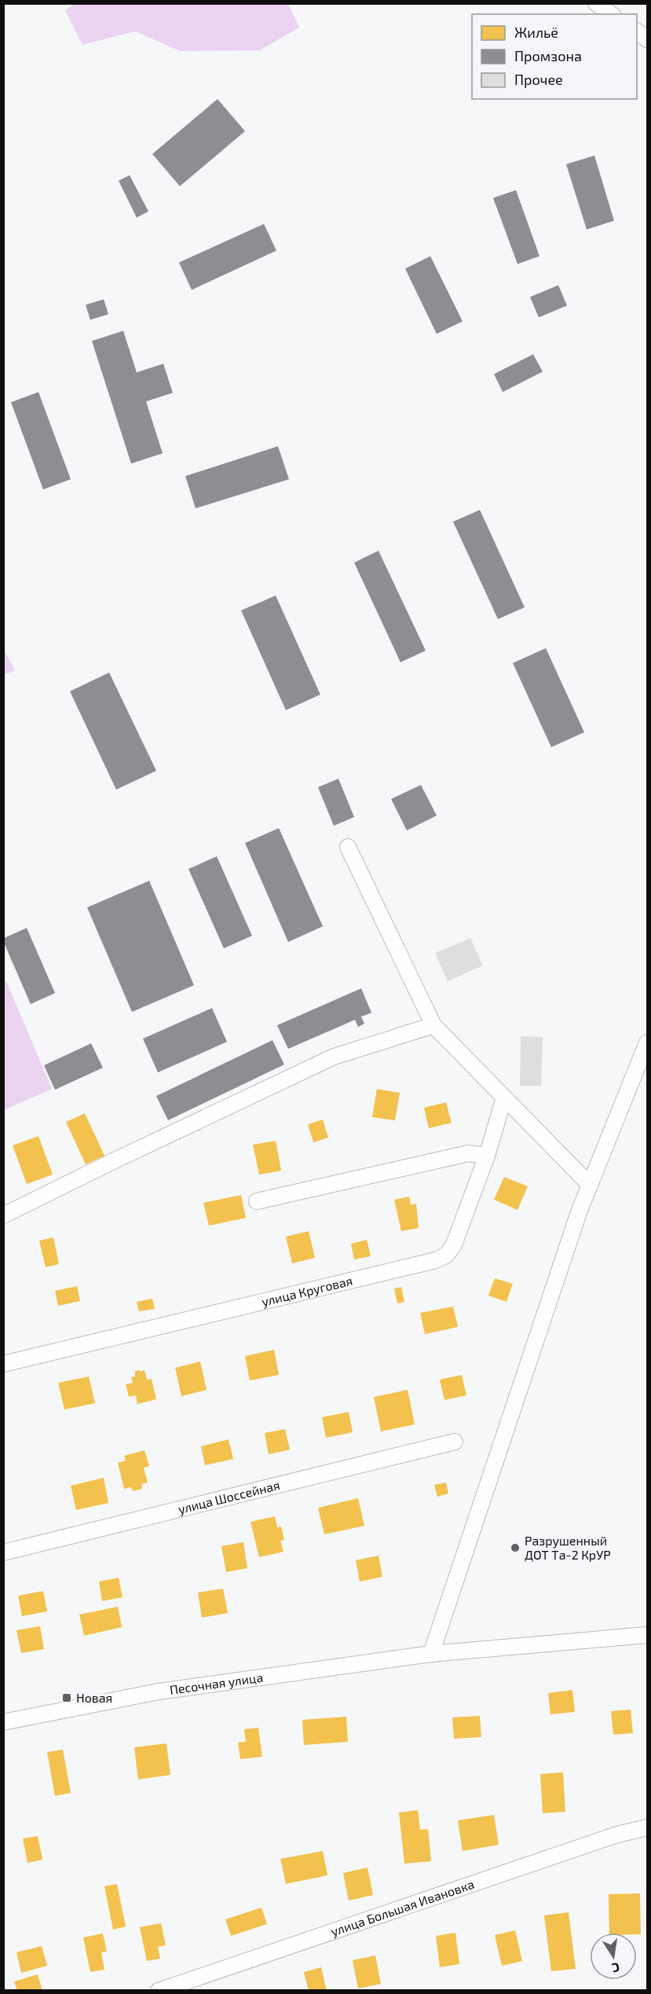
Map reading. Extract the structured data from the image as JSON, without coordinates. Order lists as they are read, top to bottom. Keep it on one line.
{"streets":{"street":["улица Круговая","улица Шоссейная","Песочная улица","улица Большая Ивановка"]},"places":{"other":["Разрушенный ДОТ Та-2 КрУР"],"transit":["Новая"]},"legend":["Жильё","Промзона","Прочее"],"north":"bottom"}
